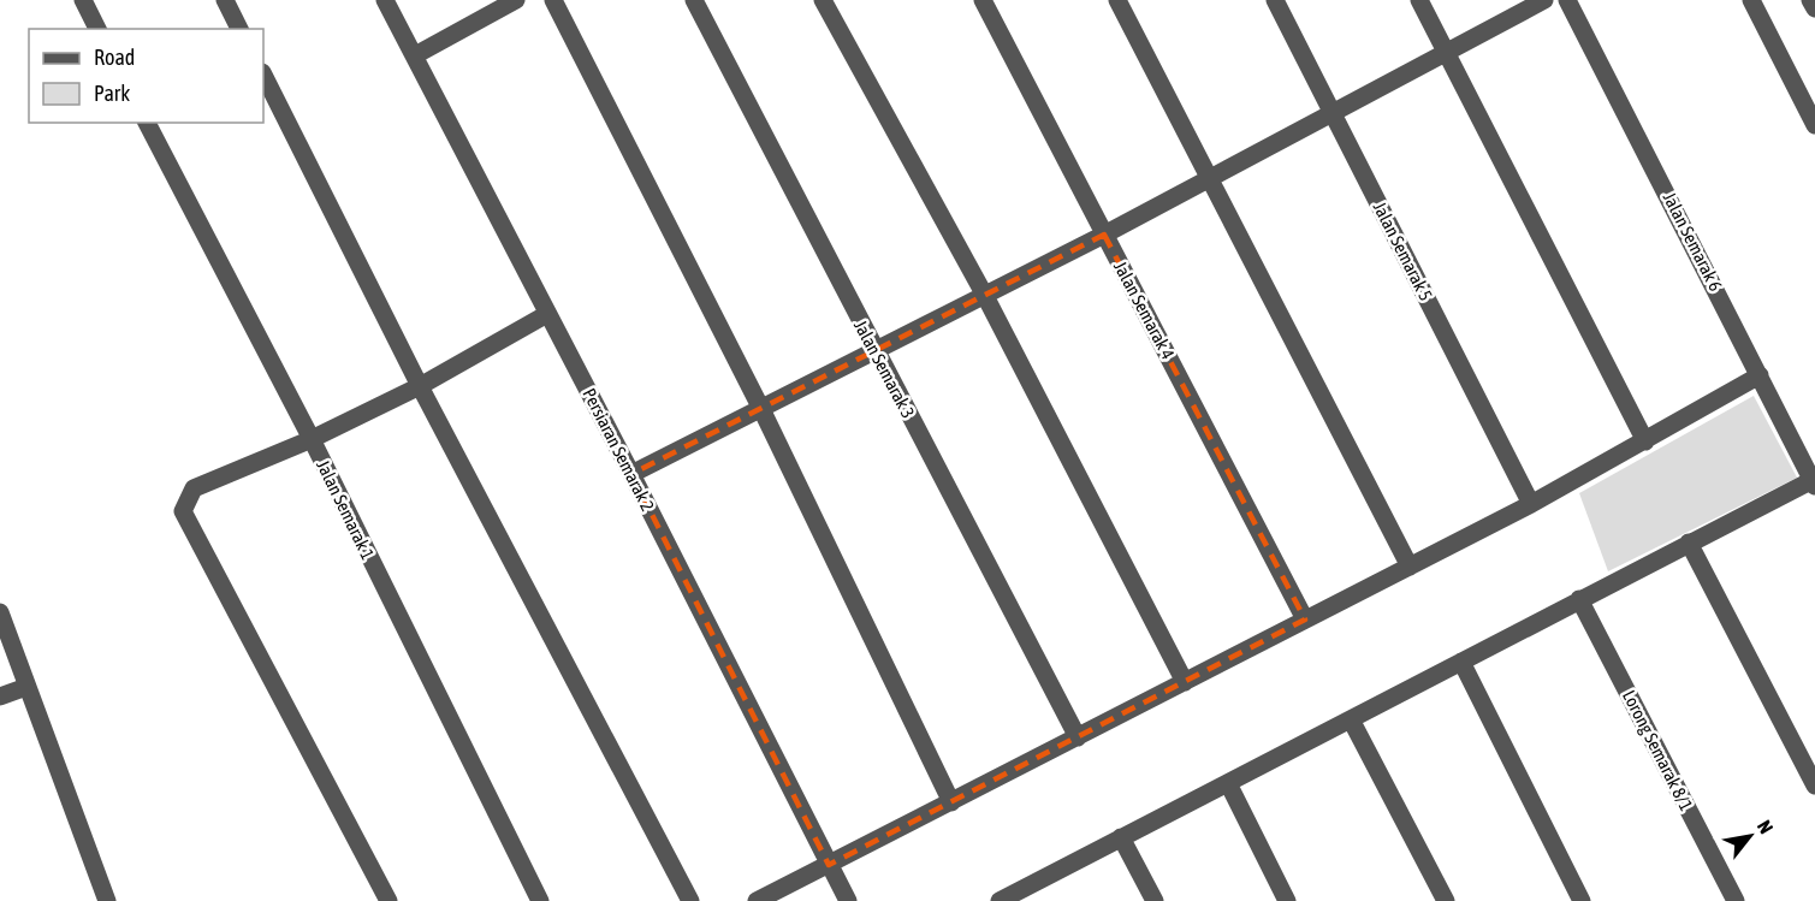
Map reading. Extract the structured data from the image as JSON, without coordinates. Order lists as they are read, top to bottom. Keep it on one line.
{"streets":{"street":["Jalan Semarak 6","Jalan Semarak 5","Jalan Semarak 4","Jalan Semarak 3","Persiaran Semarak 2","Jalan Semarak 1","Lorong Semarak 8/1"]},"legend":["Road","Park"],"north":"top right"}
